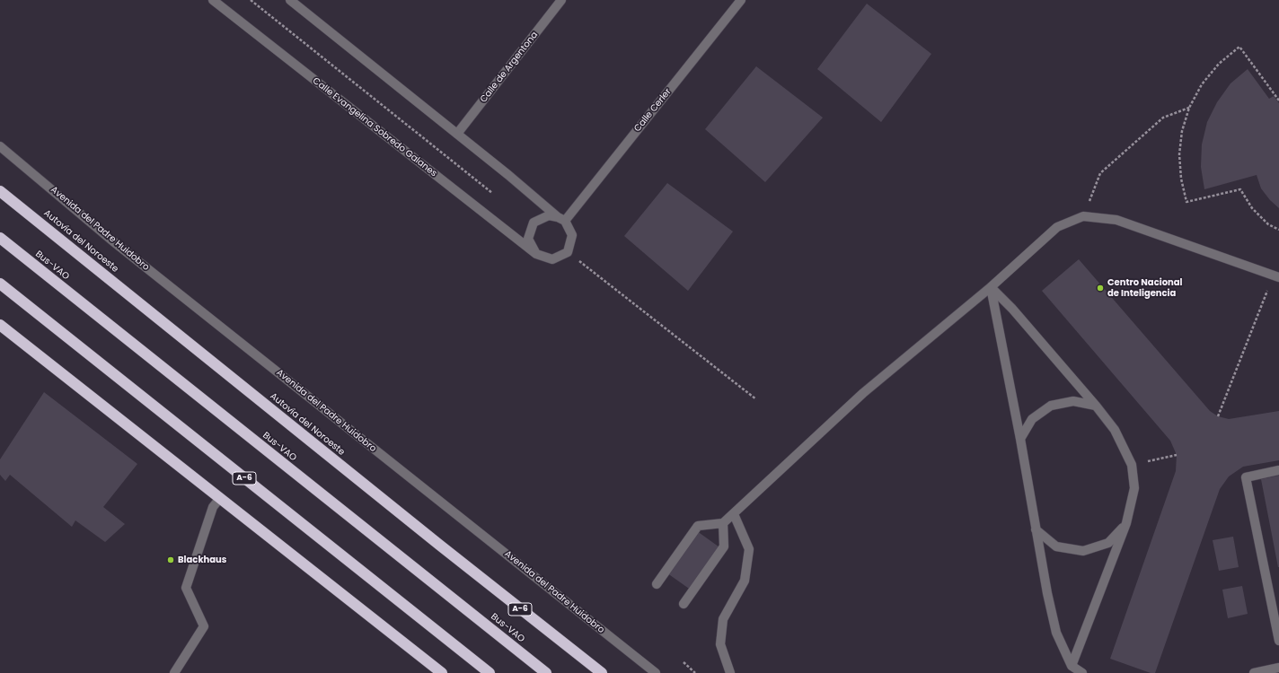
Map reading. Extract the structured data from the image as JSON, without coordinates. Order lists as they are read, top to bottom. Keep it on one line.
{"streets":{"highway":["Autovía del Noroeste","Bus-VAO","A-6"],"street":["Calle de Argentona","Calle Cerler","Calle Evangelina Sobredo Galanes","Avenida del Padre Huidobro"]},"crossings":[["Calle Cerler","Calle Evangelina Sobredo Galanes"]],"places":["Centro Nacional de Inteligencia","Blackhaus"]}
